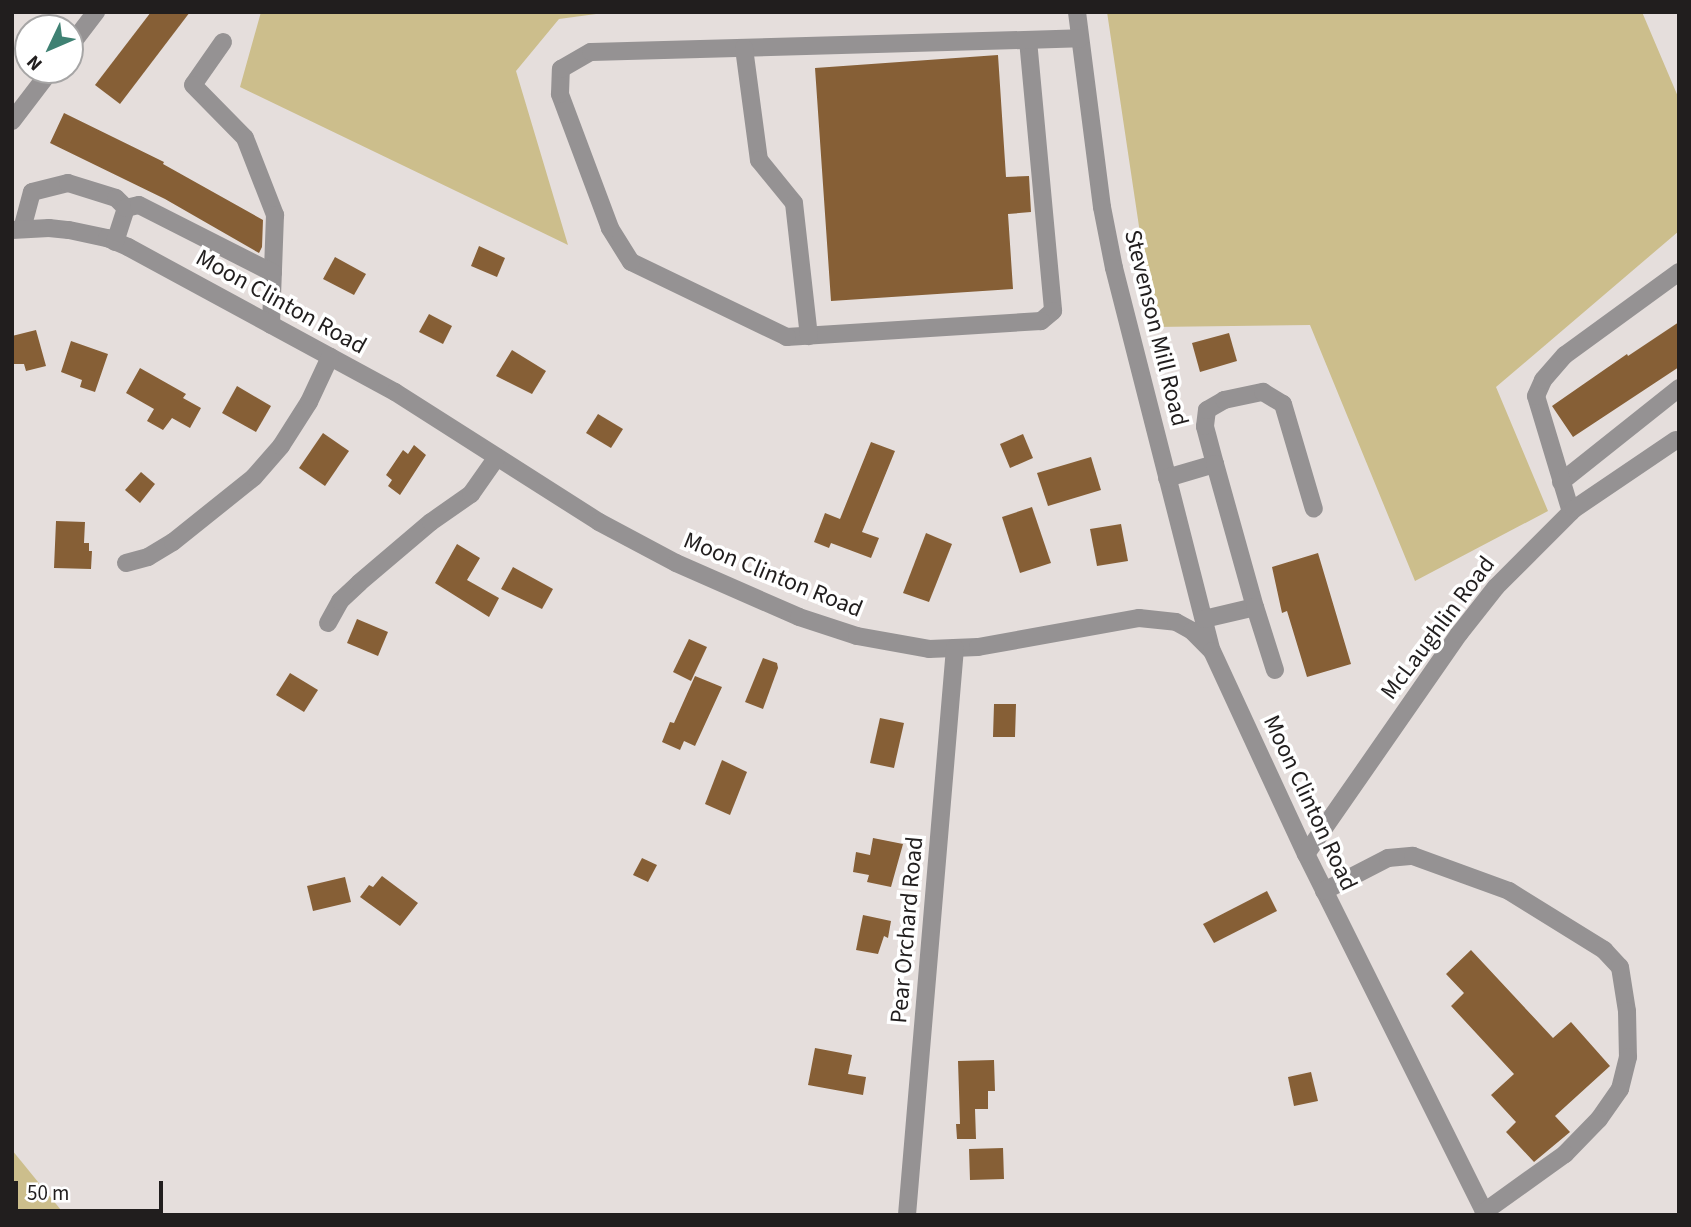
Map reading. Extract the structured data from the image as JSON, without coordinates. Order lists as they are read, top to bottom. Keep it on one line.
{"streets":{"street":["Moon Clinton Road","Stevenson Mill Road","McLaughlin Road","Pear Orchard Road"]},"crossings":[["Moon Clinton Road","Stevenson Mill Road"],["Moon Clinton Road","McLaughlin Road"],["Moon Clinton Road","Pear Orchard Road"]],"scale_bar":"50 m","north":"bottom left"}
